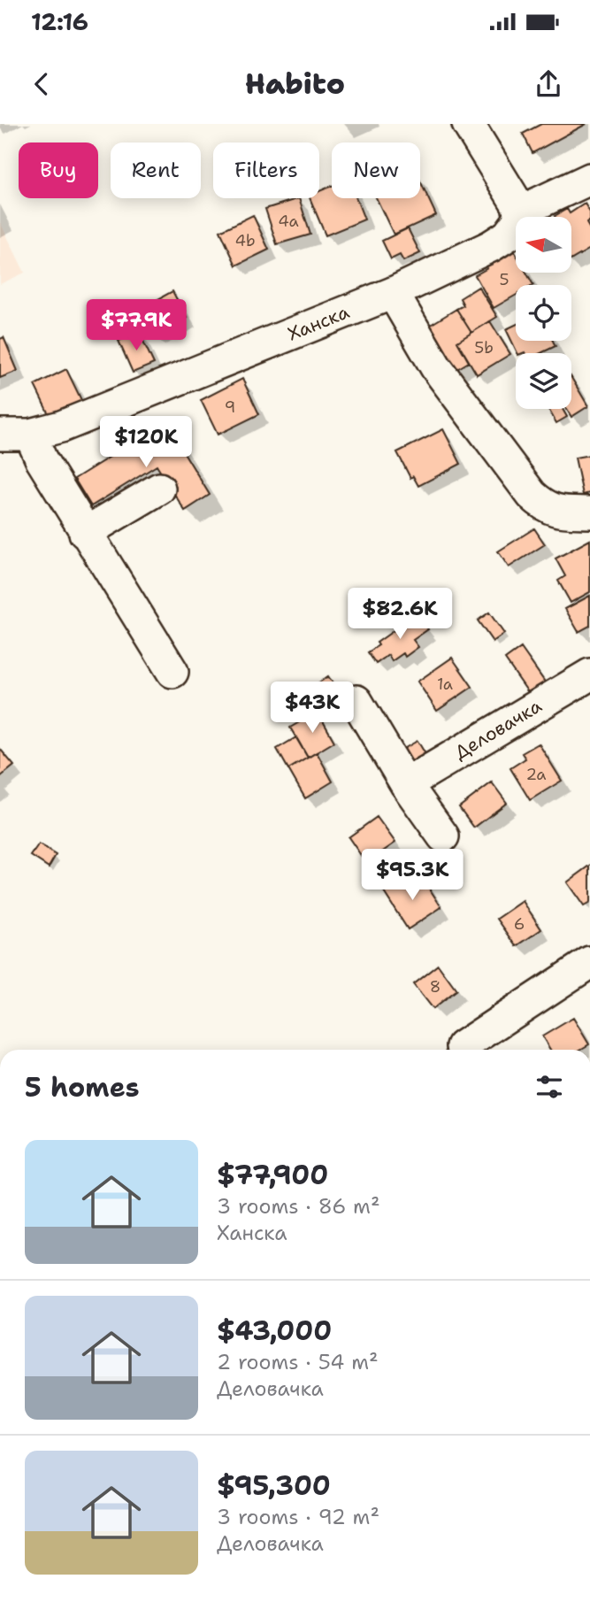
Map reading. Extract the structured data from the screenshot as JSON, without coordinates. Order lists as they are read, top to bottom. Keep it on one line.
{"streets":{"street":["Ханска","Деловачка"]},"house_numbers":["4a","4b","5","5b","9","1a","2a","6","8"],"north":"left","page":{"status":"12:16","header":"Habito","chip":["Buy","Rent","Filters","New"],"price":["$77.9K","$120K","$82.6K","$43K","$95.3K"],"heading":"5 homes","list":[{"name":"$77,900","note":"3 rooms · 86 m² · Ханска"},{"name":"$43,000","note":"2 rooms · 54 m² · Деловачка"},{"name":"$95,300","note":"3 rooms · 92 m² · Деловачка"}]}}
